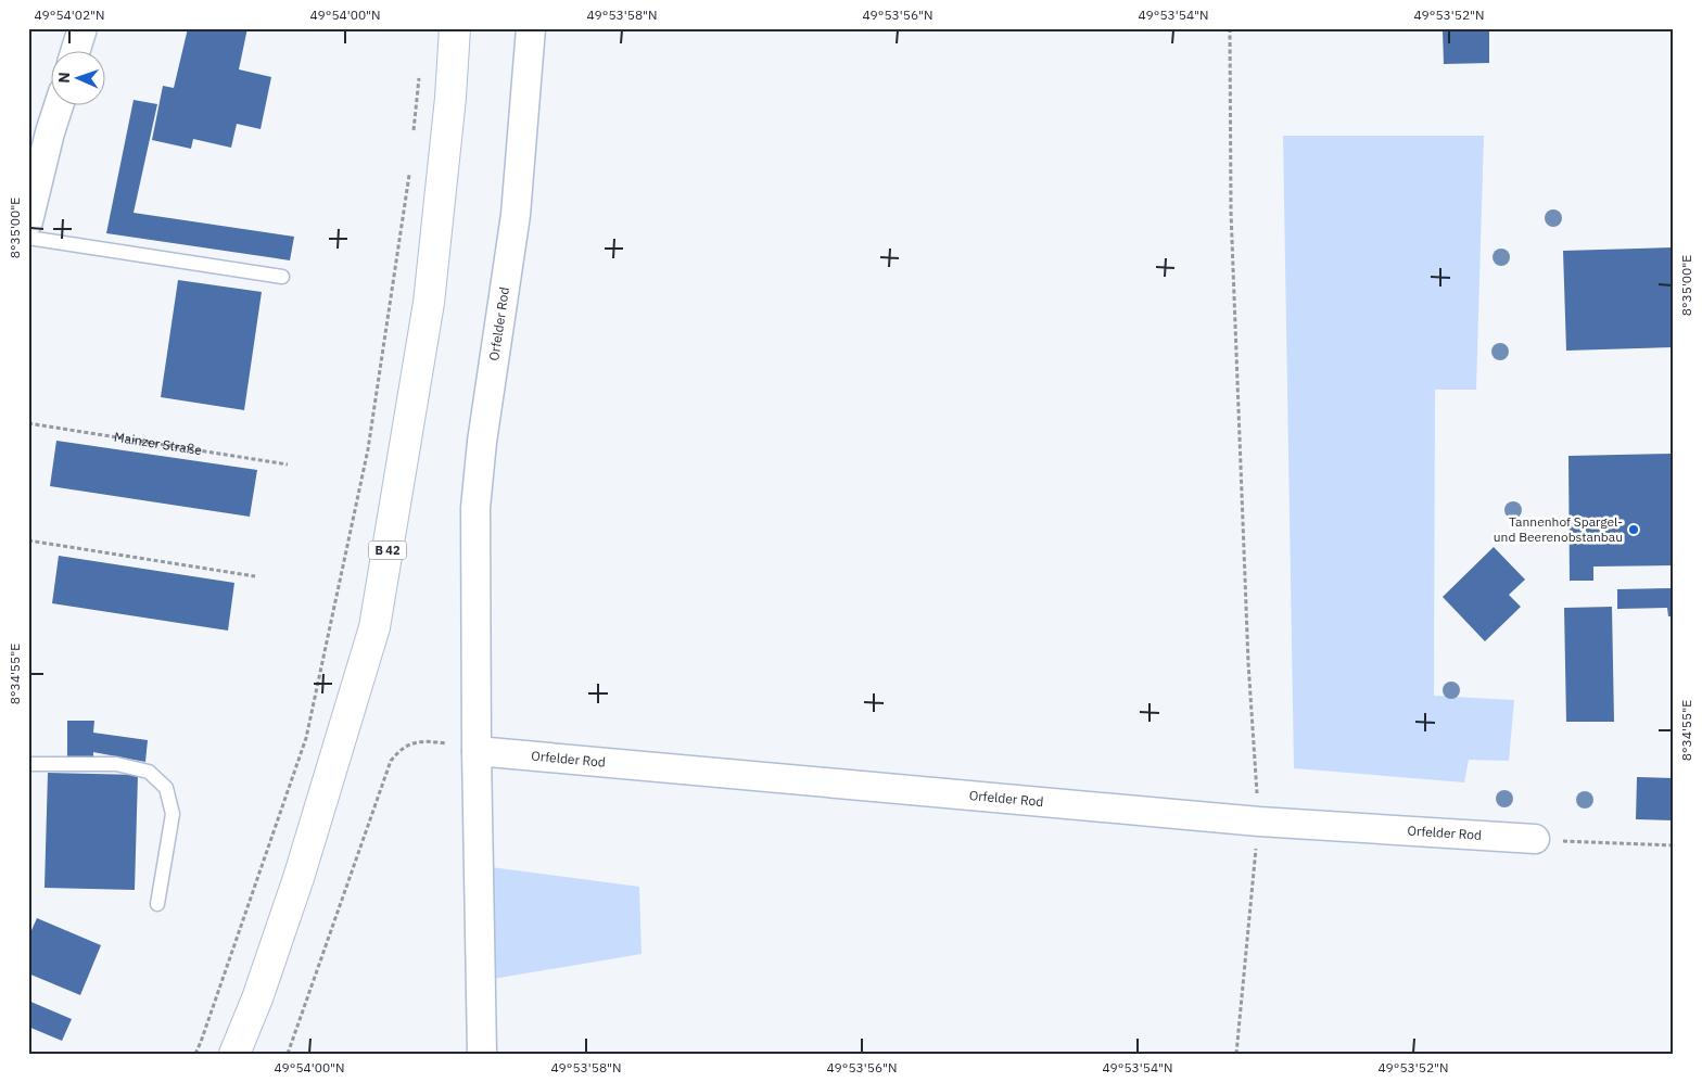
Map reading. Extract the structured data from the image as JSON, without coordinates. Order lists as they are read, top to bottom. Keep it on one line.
{"streets":{"main road":["B 42"],"street":["Orfelder Rod"],"path":["Mainzer Straße"]},"places":["Tannenhof Spargel- und Beerenobstanbau"],"north":"left","coordinates":["49°54'02\"N","49°54'00\"N","49°53'58\"N","49°53'56\"N","49°53'54\"N","49°53'52\"N","8°35'00\"E","8°34'55\"E"]}
